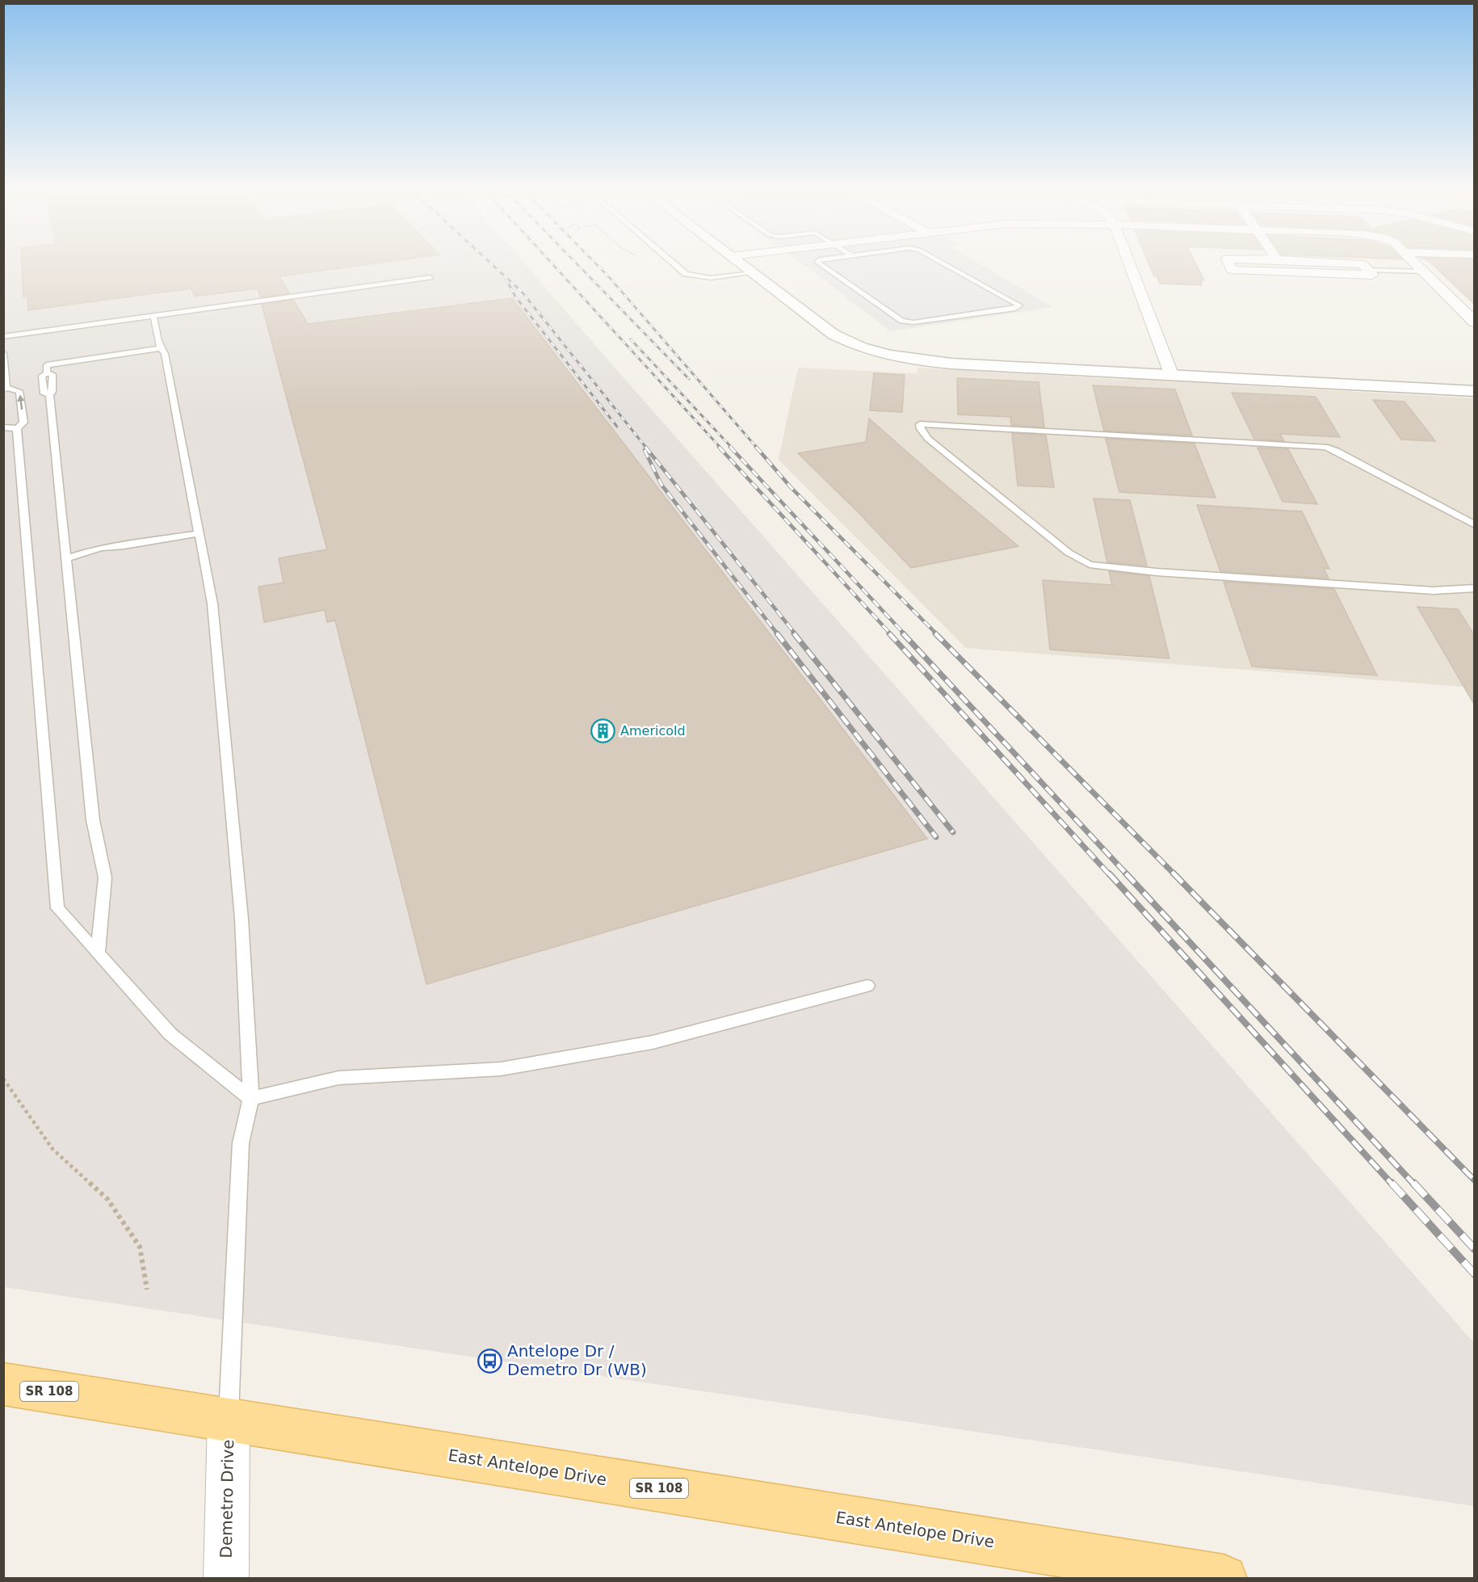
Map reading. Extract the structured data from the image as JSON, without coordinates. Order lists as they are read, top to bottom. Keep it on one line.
{"streets":{"main road":["SR 108","East Antelope Drive"],"street":["Demetro Drive"]},"crossings":[["East Antelope Drive","Demetro Drive"]],"places":{"building":["Americold"],"bus stop":["Antelope Dr / Demetro Dr (WB)"]}}
